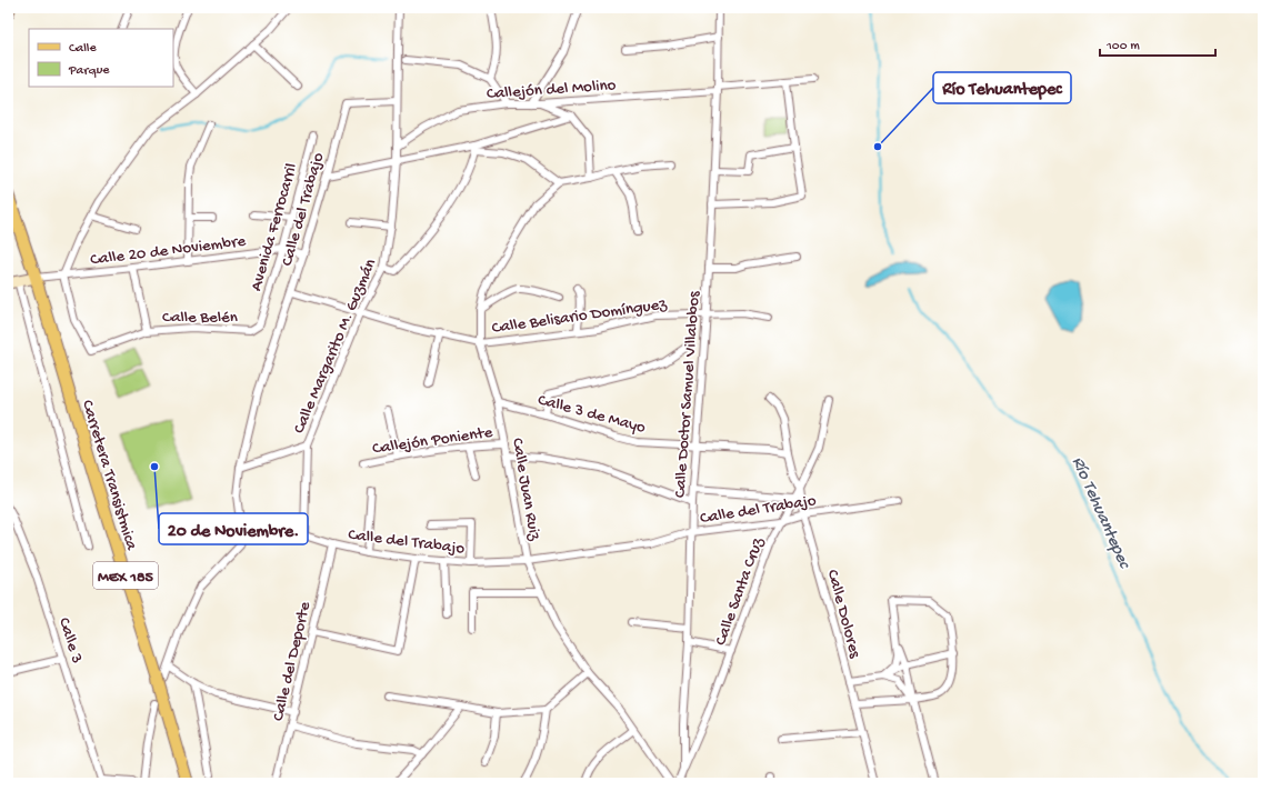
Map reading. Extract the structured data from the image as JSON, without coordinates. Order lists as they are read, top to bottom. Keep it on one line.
{"streets":{"main road":["Carretera Transistmica","MEX 185"],"street":["Callejón del Molino","Calle del Trabajo","Avenida Ferrocarril","Calle 20 de Noviembre","Calle Belisario Domínguez","Calle Belén","Calle Margarito M. Guzmán","Calle Doctor Samuel Villalobos","Calle 3 de Mayo","Callejón Poniente","Calle Juan Ruiz","Calle Santa Cruz","Calle Dolores","Calle 3","Calle del Deporte"]},"crossings":[["Callejón del Molino","Calle Margarito M. Guzmán"],["Callejón del Molino","Calle Doctor Samuel Villalobos"],["Calle del Trabajo","Calle 20 de Noviembre"],["Calle del Trabajo","Calle Belisario Domínguez"],["Calle del Trabajo","Calle Margarito M. Guzmán"],["Calle del Trabajo","Calle Doctor Samuel Villalobos"],["Calle del Trabajo","Calle Juan Ruiz"],["Calle del Trabajo","Calle Santa Cruz"],["Calle del Trabajo","Calle Dolores"],["Calle del Trabajo","Calle del Deporte"],["Avenida Ferrocarril","Calle 20 de Noviembre"],["Avenida Ferrocarril","Calle Belén"],["Calle 20 de Noviembre","Calle Belén"],["Calle 20 de Noviembre","Carretera Transistmica"],["Calle Belisario Domínguez","Calle Margarito M. Guzmán"],["Calle Belisario Domínguez","Calle Doctor Samuel Villalobos"],["Calle Belisario Domínguez","Calle Juan Ruiz"],["Calle Doctor Samuel Villalobos","Calle 3 de Mayo"],["Calle Doctor Samuel Villalobos","Callejón Poniente"],["Calle Doctor Samuel Villalobos","Calle Santa Cruz"],["Calle 3 de Mayo","Calle Juan Ruiz"],["Calle 3 de Mayo","Calle Dolores"],["Callejón Poniente","Calle Juan Ruiz"],["Calle Santa Cruz","Calle Dolores"]],"water":["Río Tehuantepec"],"places":["Río Tehuantepec","20 de Noviembre."],"legend":["Calle","Parque"],"scale_bar":"100 m"}
